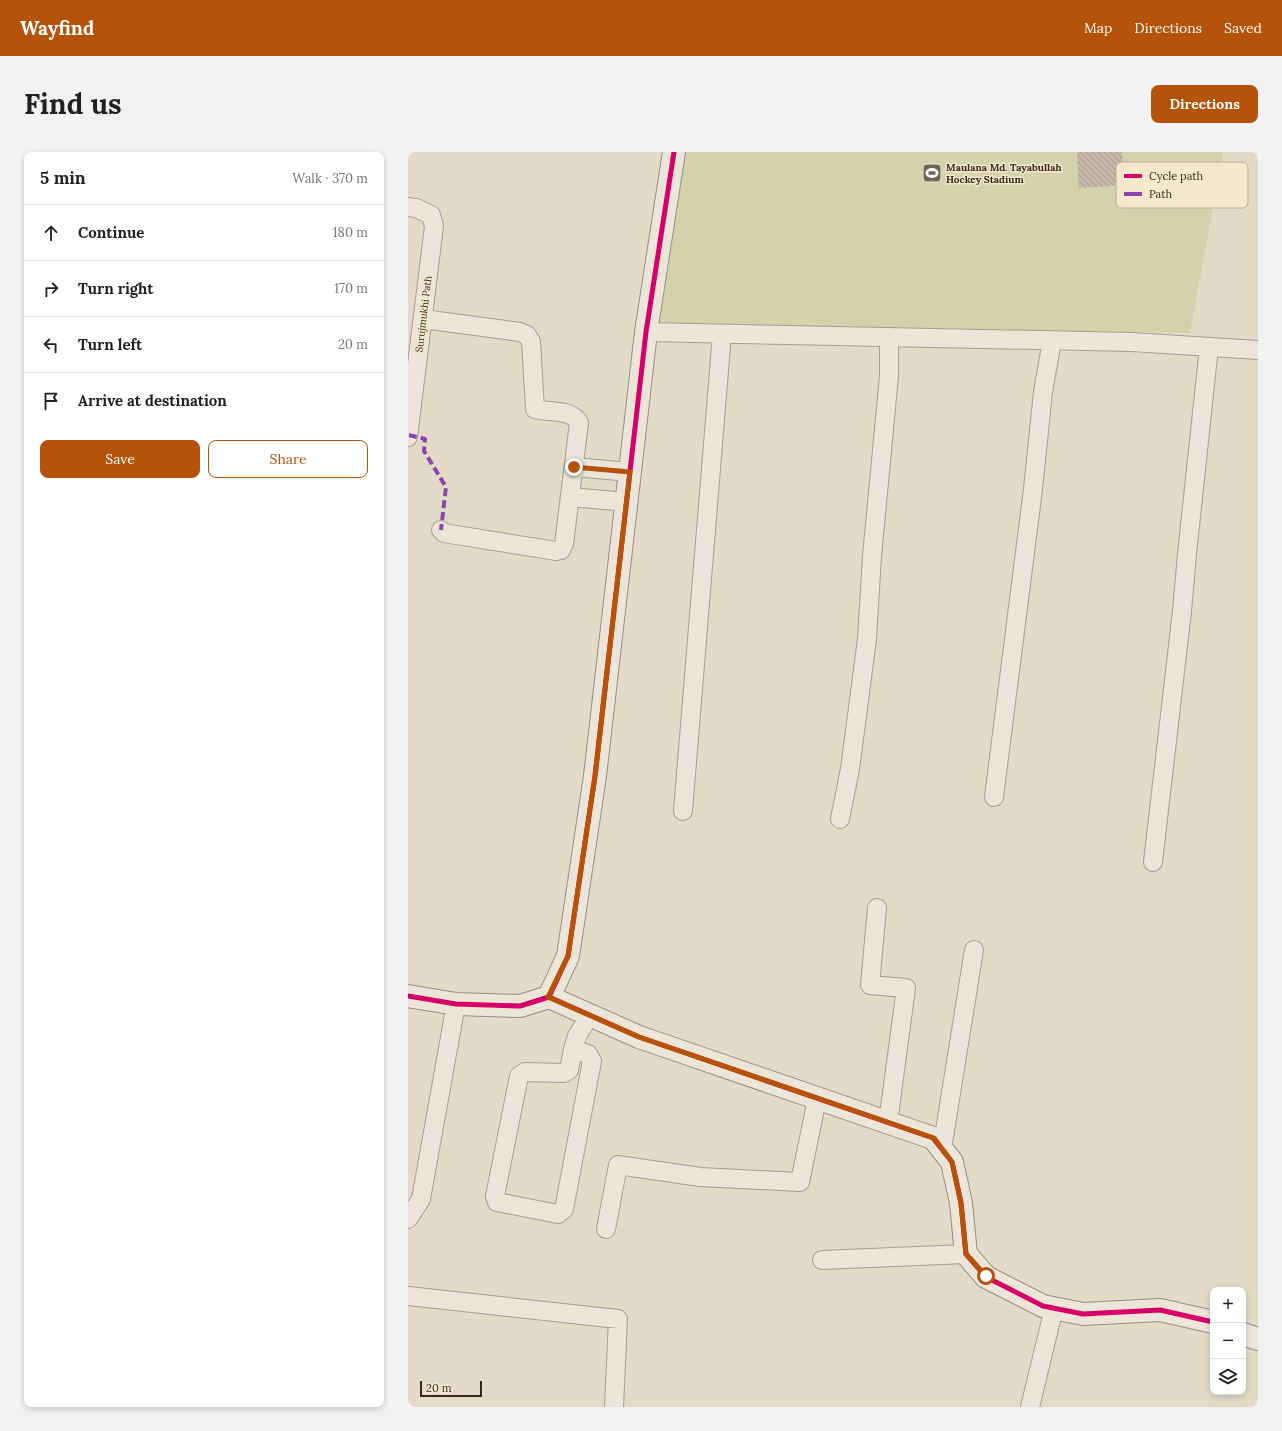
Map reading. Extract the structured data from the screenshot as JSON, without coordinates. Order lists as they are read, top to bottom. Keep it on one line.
{"streets":{"street":["Surujmukhi Path"]},"places":{"sports":["Maulana Md. Tayabullah Hockey Stadium"]},"legend":["Cycle path","Path"],"scale_bar":"20 m","page":{"header":"Wayfind","nav":["Map","Directions","Saved"],"buttons":["Directions",["Save","Share"]],"title":"Find us","heading":["5 min","Walk · 370 m"],"list":[["Continue","180 m"],["Turn right","170 m"],["Turn left","20 m"],"Arrive at destination"],"map_buttons":["+","−"],"scale":"20 m"}}
